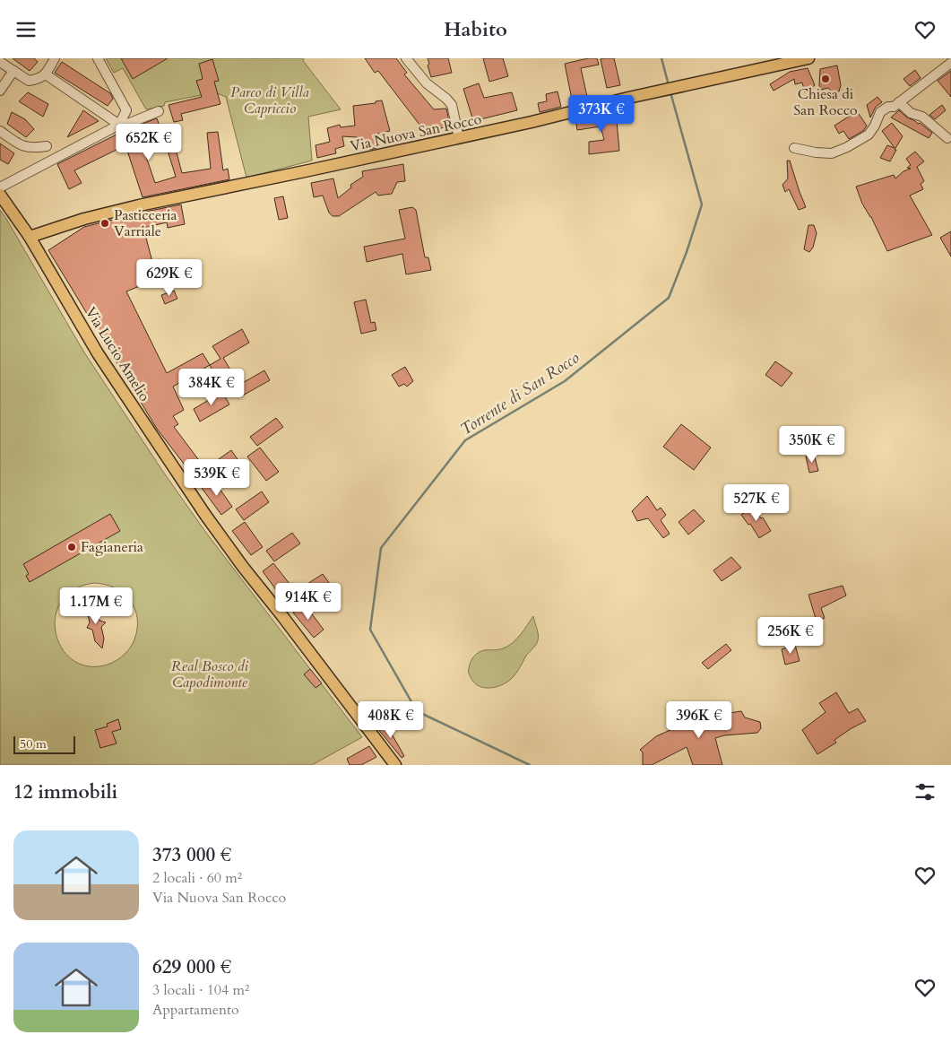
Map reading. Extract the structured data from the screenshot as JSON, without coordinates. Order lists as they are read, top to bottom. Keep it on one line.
{"streets":{"main road":["Via Nuova San Rocco","Via Lucio Amelio"]},"crossings":[["Via Nuova San Rocco","Via Lucio Amelio"]],"water":["Torrente di San Rocco"],"parks":["Parco di Villa Capriccio","Real Bosco di Capodimonte"],"places":["Chiesa di San Rocco","Pasticceria Varriale","Fagianeria"],"scale_bar":"50 m","page":{"header":"Habito","price":["373K €","652K €","629K €","384K €","350K €","539K €","527K €","914K €","1.17M €","256K €","408K €","396K €"],"scale":"50 m","heading":"12 immobili","list":[{"name":"373 000 €","note":"2 locali · 60 m² · Via Nuova San Rocco"},{"name":"629 000 €","note":"3 locali · 104 m² · Appartamento"}]}}
